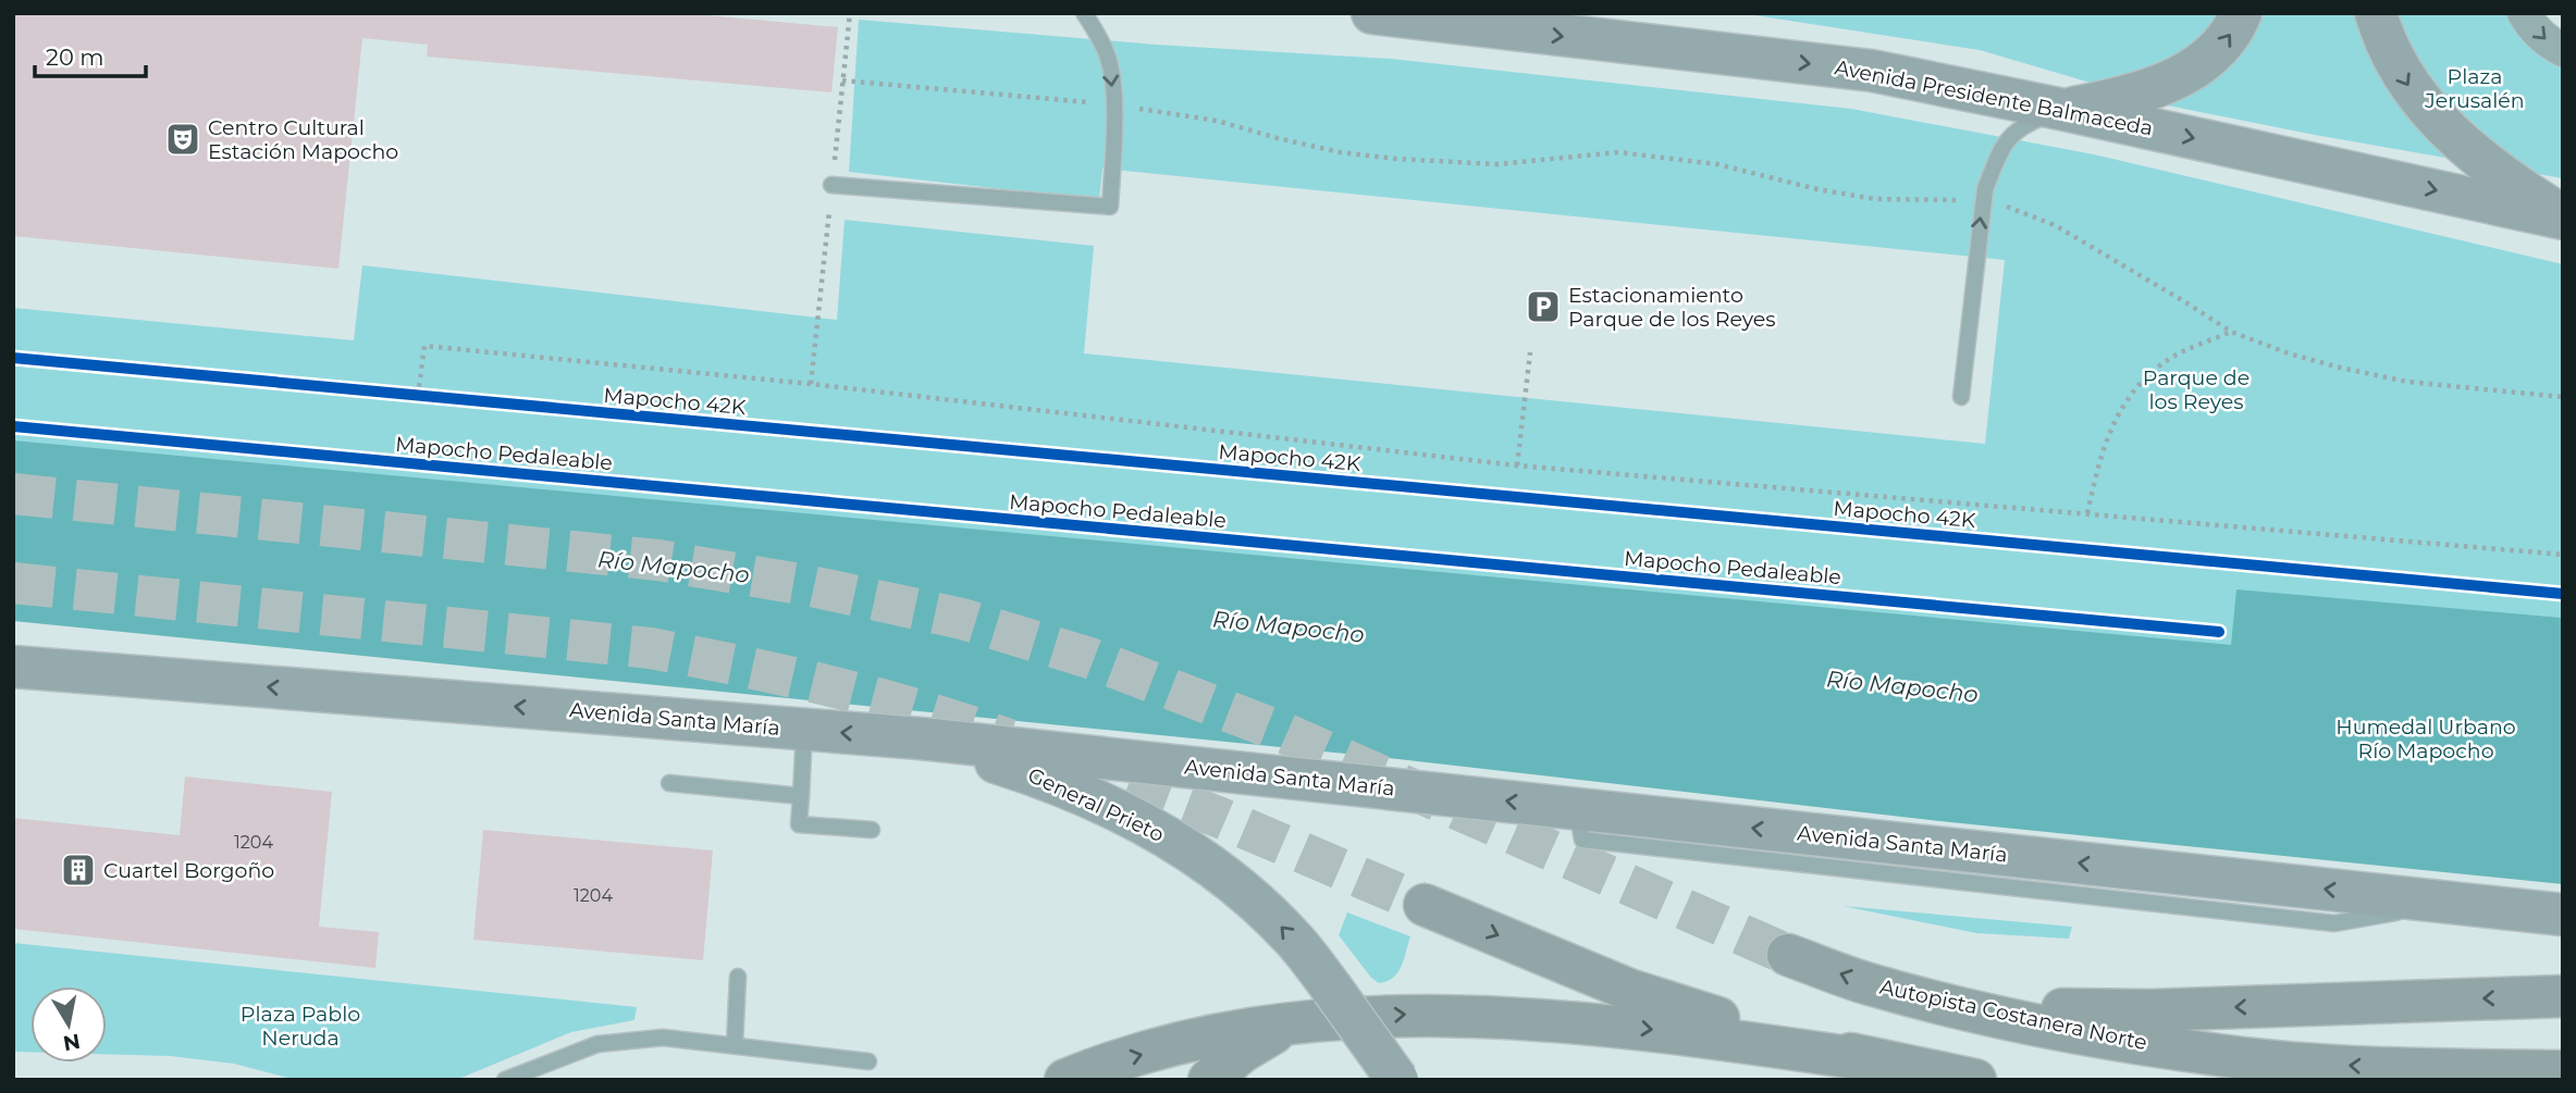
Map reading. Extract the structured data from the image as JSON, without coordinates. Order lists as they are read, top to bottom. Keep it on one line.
{"streets":{"highway":["Autopista Costanera Norte"],"main road":["Avenida Presidente Balmaceda","Avenida Santa María","General Prieto"],"cycle path":["Mapocho 42K","Mapocho Pedaleable"]},"crossings":[["Avenida Santa María","General Prieto"]],"one_way":["Avenida Presidente Balmaceda","Avenida Santa María","General Prieto"],"water":["Río Mapocho"],"parks":["Plaza Jerusalén","Parque de los Reyes","Humedal Urbano Río Mapocho","Plaza Pablo Neruda"],"places":{"theatre":["Centro Cultural Estación Mapocho"],"parking":["Estacionamiento Parque de los Reyes"],"building":["Cuartel Borgoño"]},"house_numbers":["1204","1204"],"scale_bar":"20 m","north":"bottom"}
